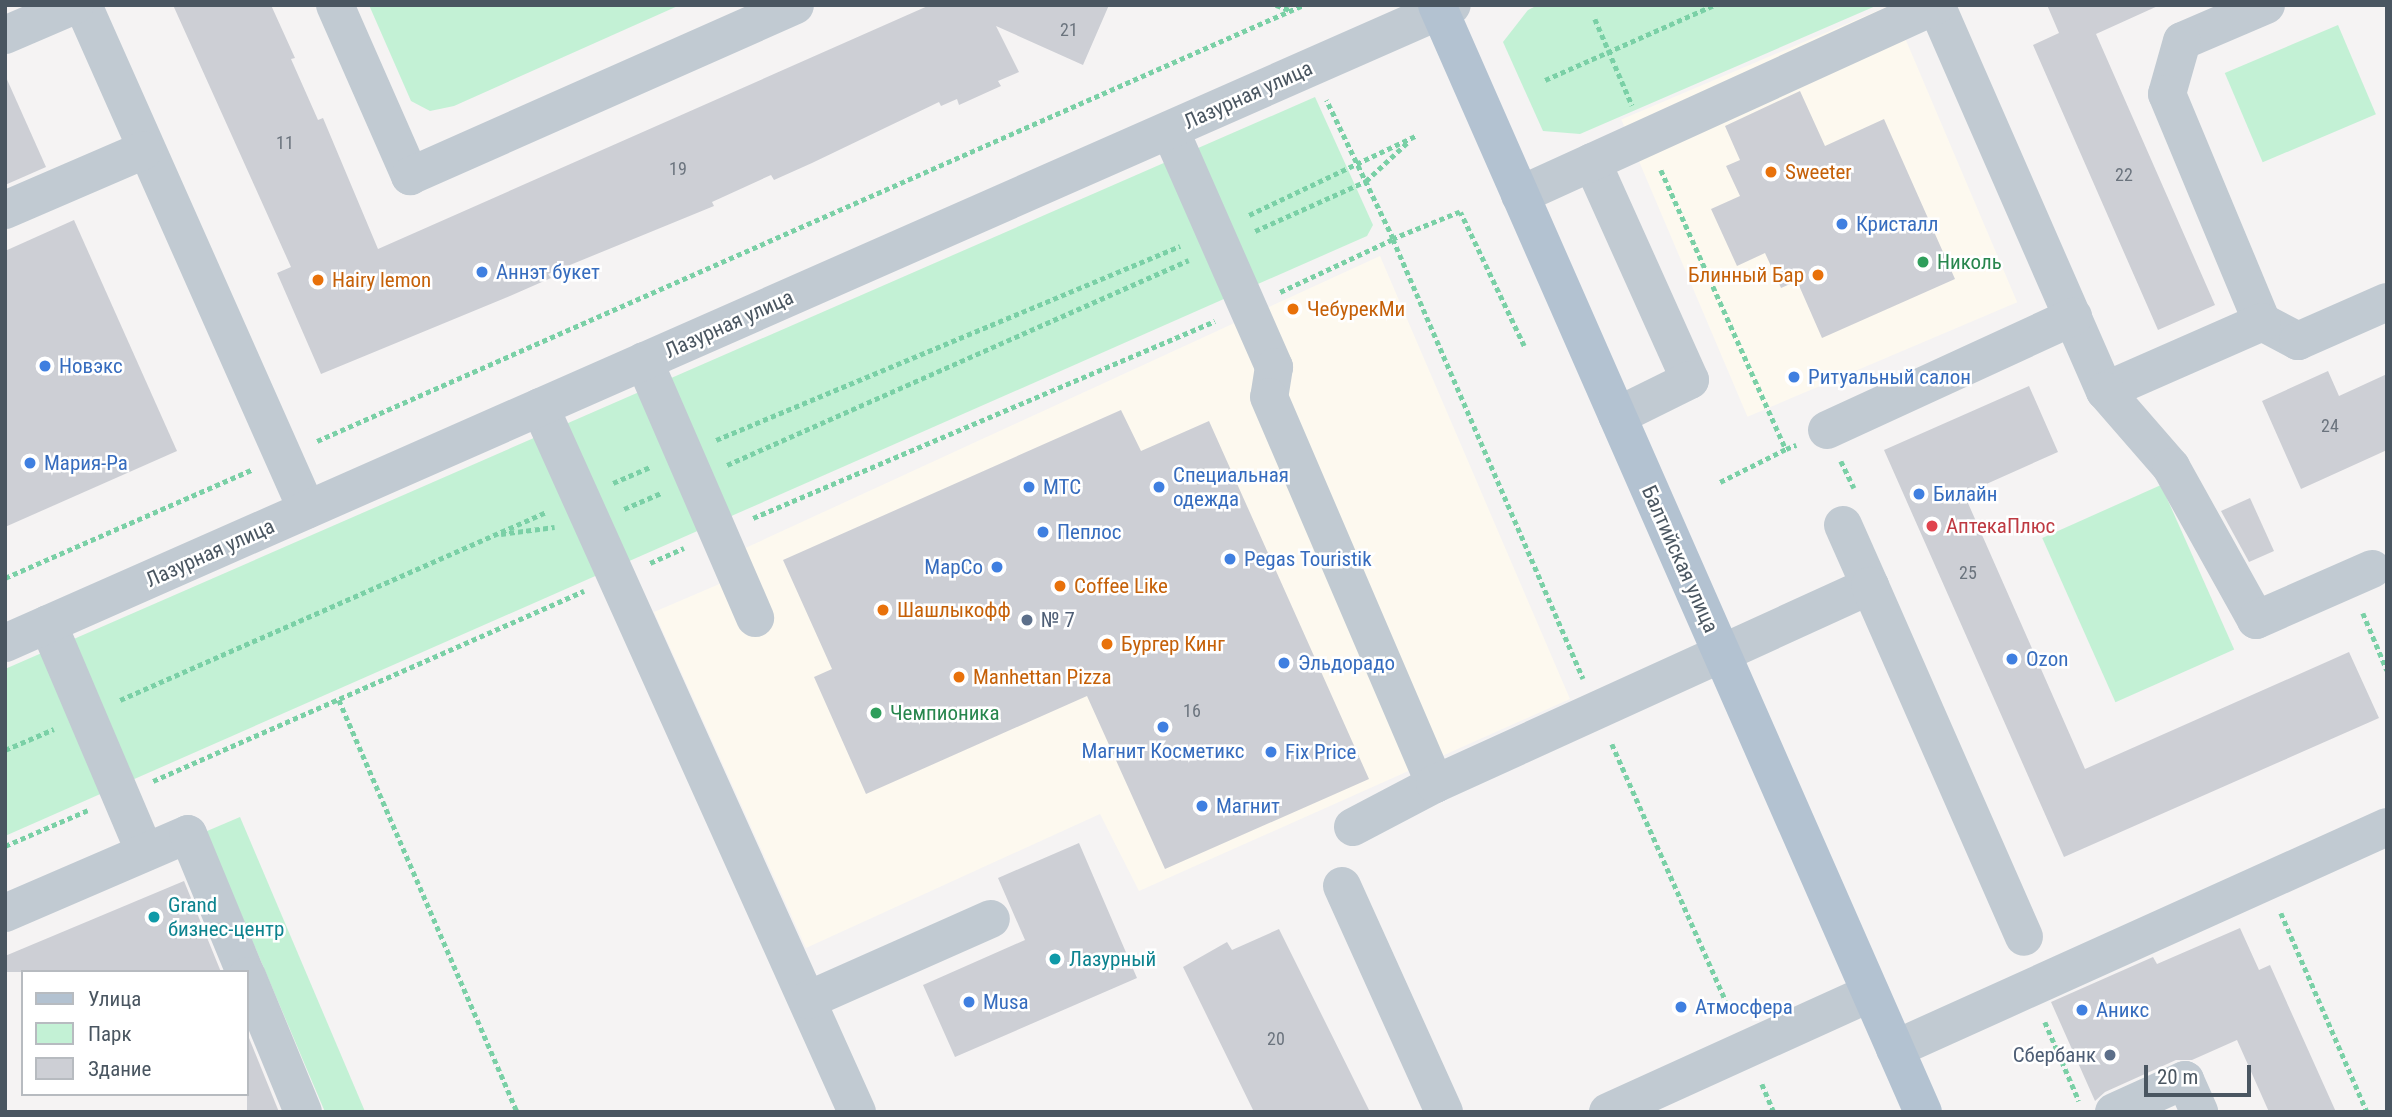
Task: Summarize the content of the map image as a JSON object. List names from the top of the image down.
{
  "streets": {
    "main road": ["Балтийская улица"],
    "street": ["Лазурная улица"]
  },
  "crossings": [
    ["Лазурная улица", "Балтийская улица"]
  ],
  "places": [
    "Sweeter",
    "Кристалл",
    "Николь",
    "Аннэт букет",
    "Блинный Бар",
    "Hairy lemon",
    "ЧебурекМи",
    "Новэкс",
    "Ритуальный салон",
    "Мария-Ра",
    "МТС",
    "Специальная одежда",
    "Билайн",
    "АптекаПлюс",
    "Пеплос",
    "Pegas Touristik",
    "МарСо",
    "Coffee Like",
    "Шашлыкофф",
    "№ 7",
    "Бургер Кинг",
    "Ozon",
    "Эльдорадо",
    "Manhettan Pizza",
    "Чемпионика",
    "Магнит Косметикс",
    "Fix Price",
    "Магнит",
    "Grand бизнес-центр",
    "Лазурный",
    "Musa",
    "Атмосфера",
    "Аникс",
    "Сбербанк"
  ],
  "house_numbers": [
    "21",
    "11",
    "19",
    "22",
    "24",
    "25",
    "16",
    "20"
  ],
  "legend": ["Улица", "Парк", "Здание"],
  "scale_bar": "20 m"
}
